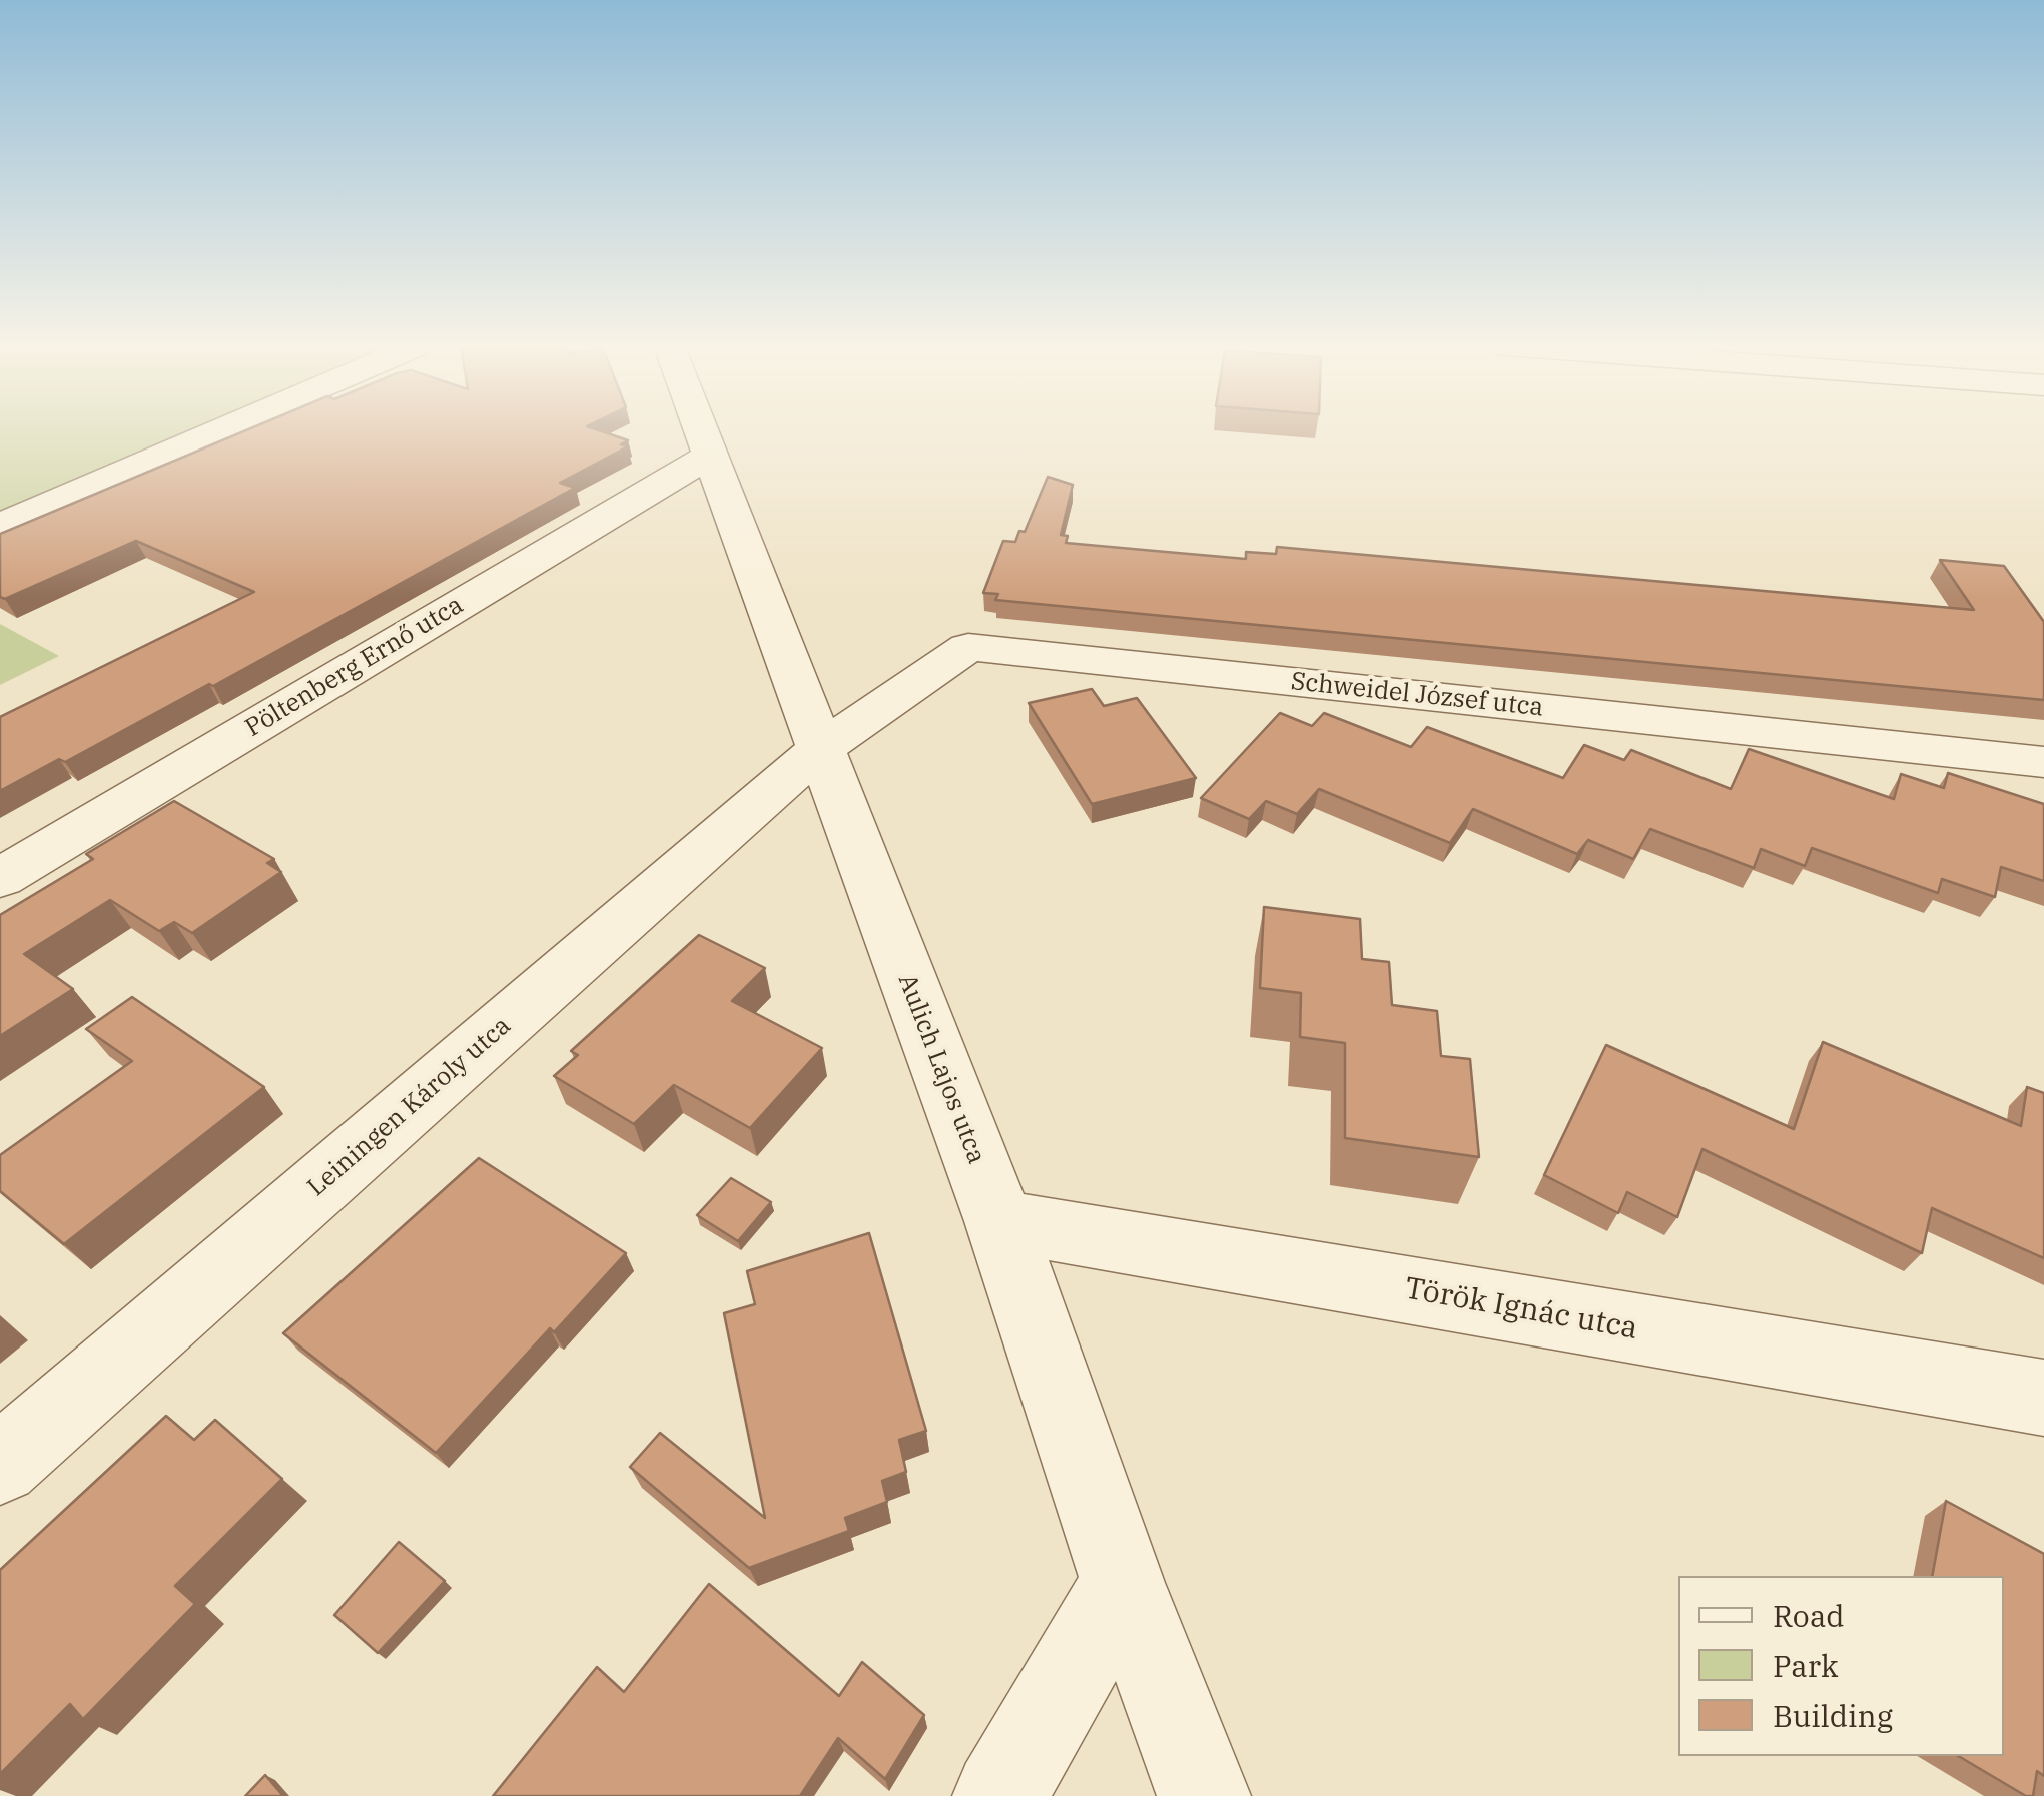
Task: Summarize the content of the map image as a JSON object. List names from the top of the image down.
{
  "streets": {
    "street": [
      "Pöltenberg Ernő utca",
      "Schweidel József utca",
      "Aulich Lajos utca",
      "Leiningen Károly utca",
      "Török Ignác utca"
    ]
  },
  "crossings": [
    ["Pöltenberg Ernő utca", "Aulich Lajos utca"],
    ["Schweidel József utca", "Aulich Lajos utca"],
    ["Schweidel József utca", "Leiningen Károly utca"],
    ["Aulich Lajos utca", "Leiningen Károly utca"],
    ["Aulich Lajos utca", "Török Ignác utca"]
  ],
  "legend": ["Road", "Park", "Building"]
}
